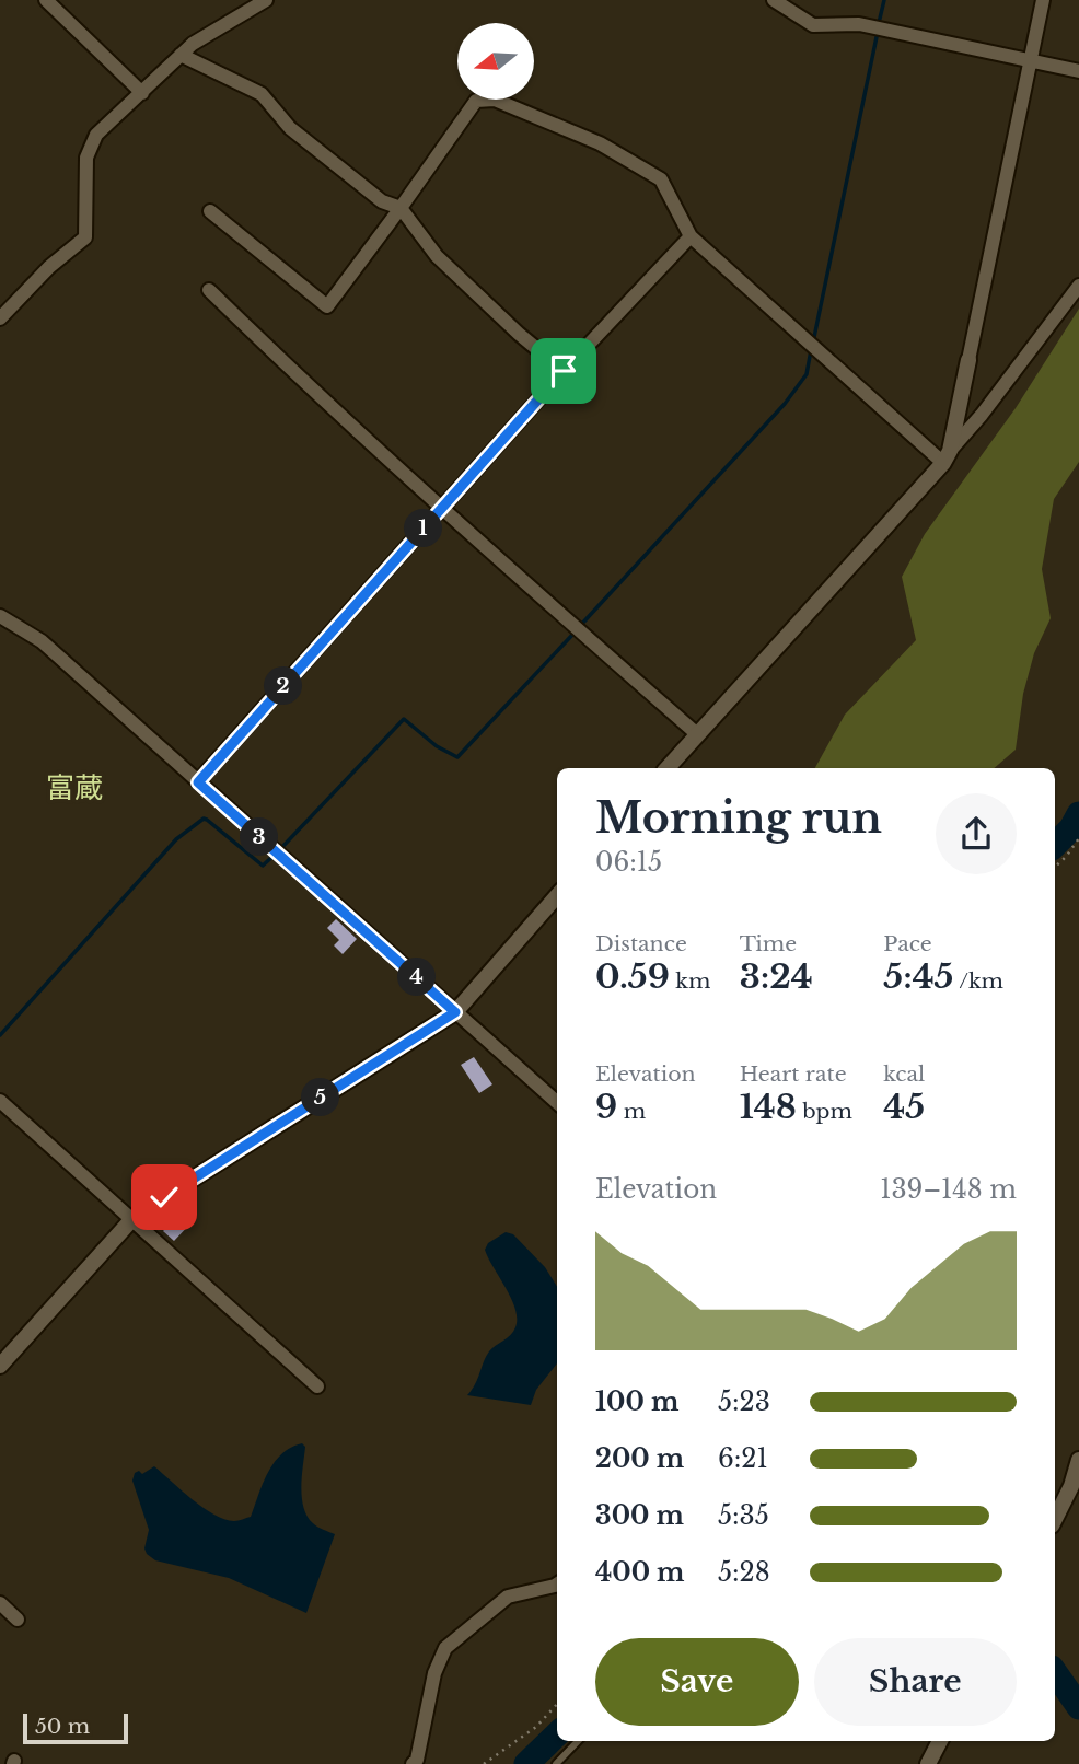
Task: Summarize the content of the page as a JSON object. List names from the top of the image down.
{
  "districts": ["富蔵"],
  "scale_bar": "50 m",
  "north": "left",
  "page": {
    "pins": [
      "1",
      "2",
      "3",
      "4",
      "5"
    ],
    "heading": ["Morning run", "06:15"],
    "stats": [
      ["Distance", "0.59 km"],
      ["Time", "3:24"],
      ["Pace", "5:45 /km"],
      ["Elevation", "9 m"],
      ["Heart rate", "148 bpm"],
      ["kcal", "45"]
    ],
    "chart": ["Elevation", "139–148 m"],
    "list": [
      {
        "name": "100 m",
        "note": "5:23"
      },
      {
        "name": "200 m",
        "note": "6:21"
      },
      {
        "name": "300 m",
        "note": "5:35"
      },
      {
        "name": "400 m",
        "note": "5:28"
      }
    ],
    "buttons": ["Save", "Share"],
    "scale": "50 m"
  }
}
